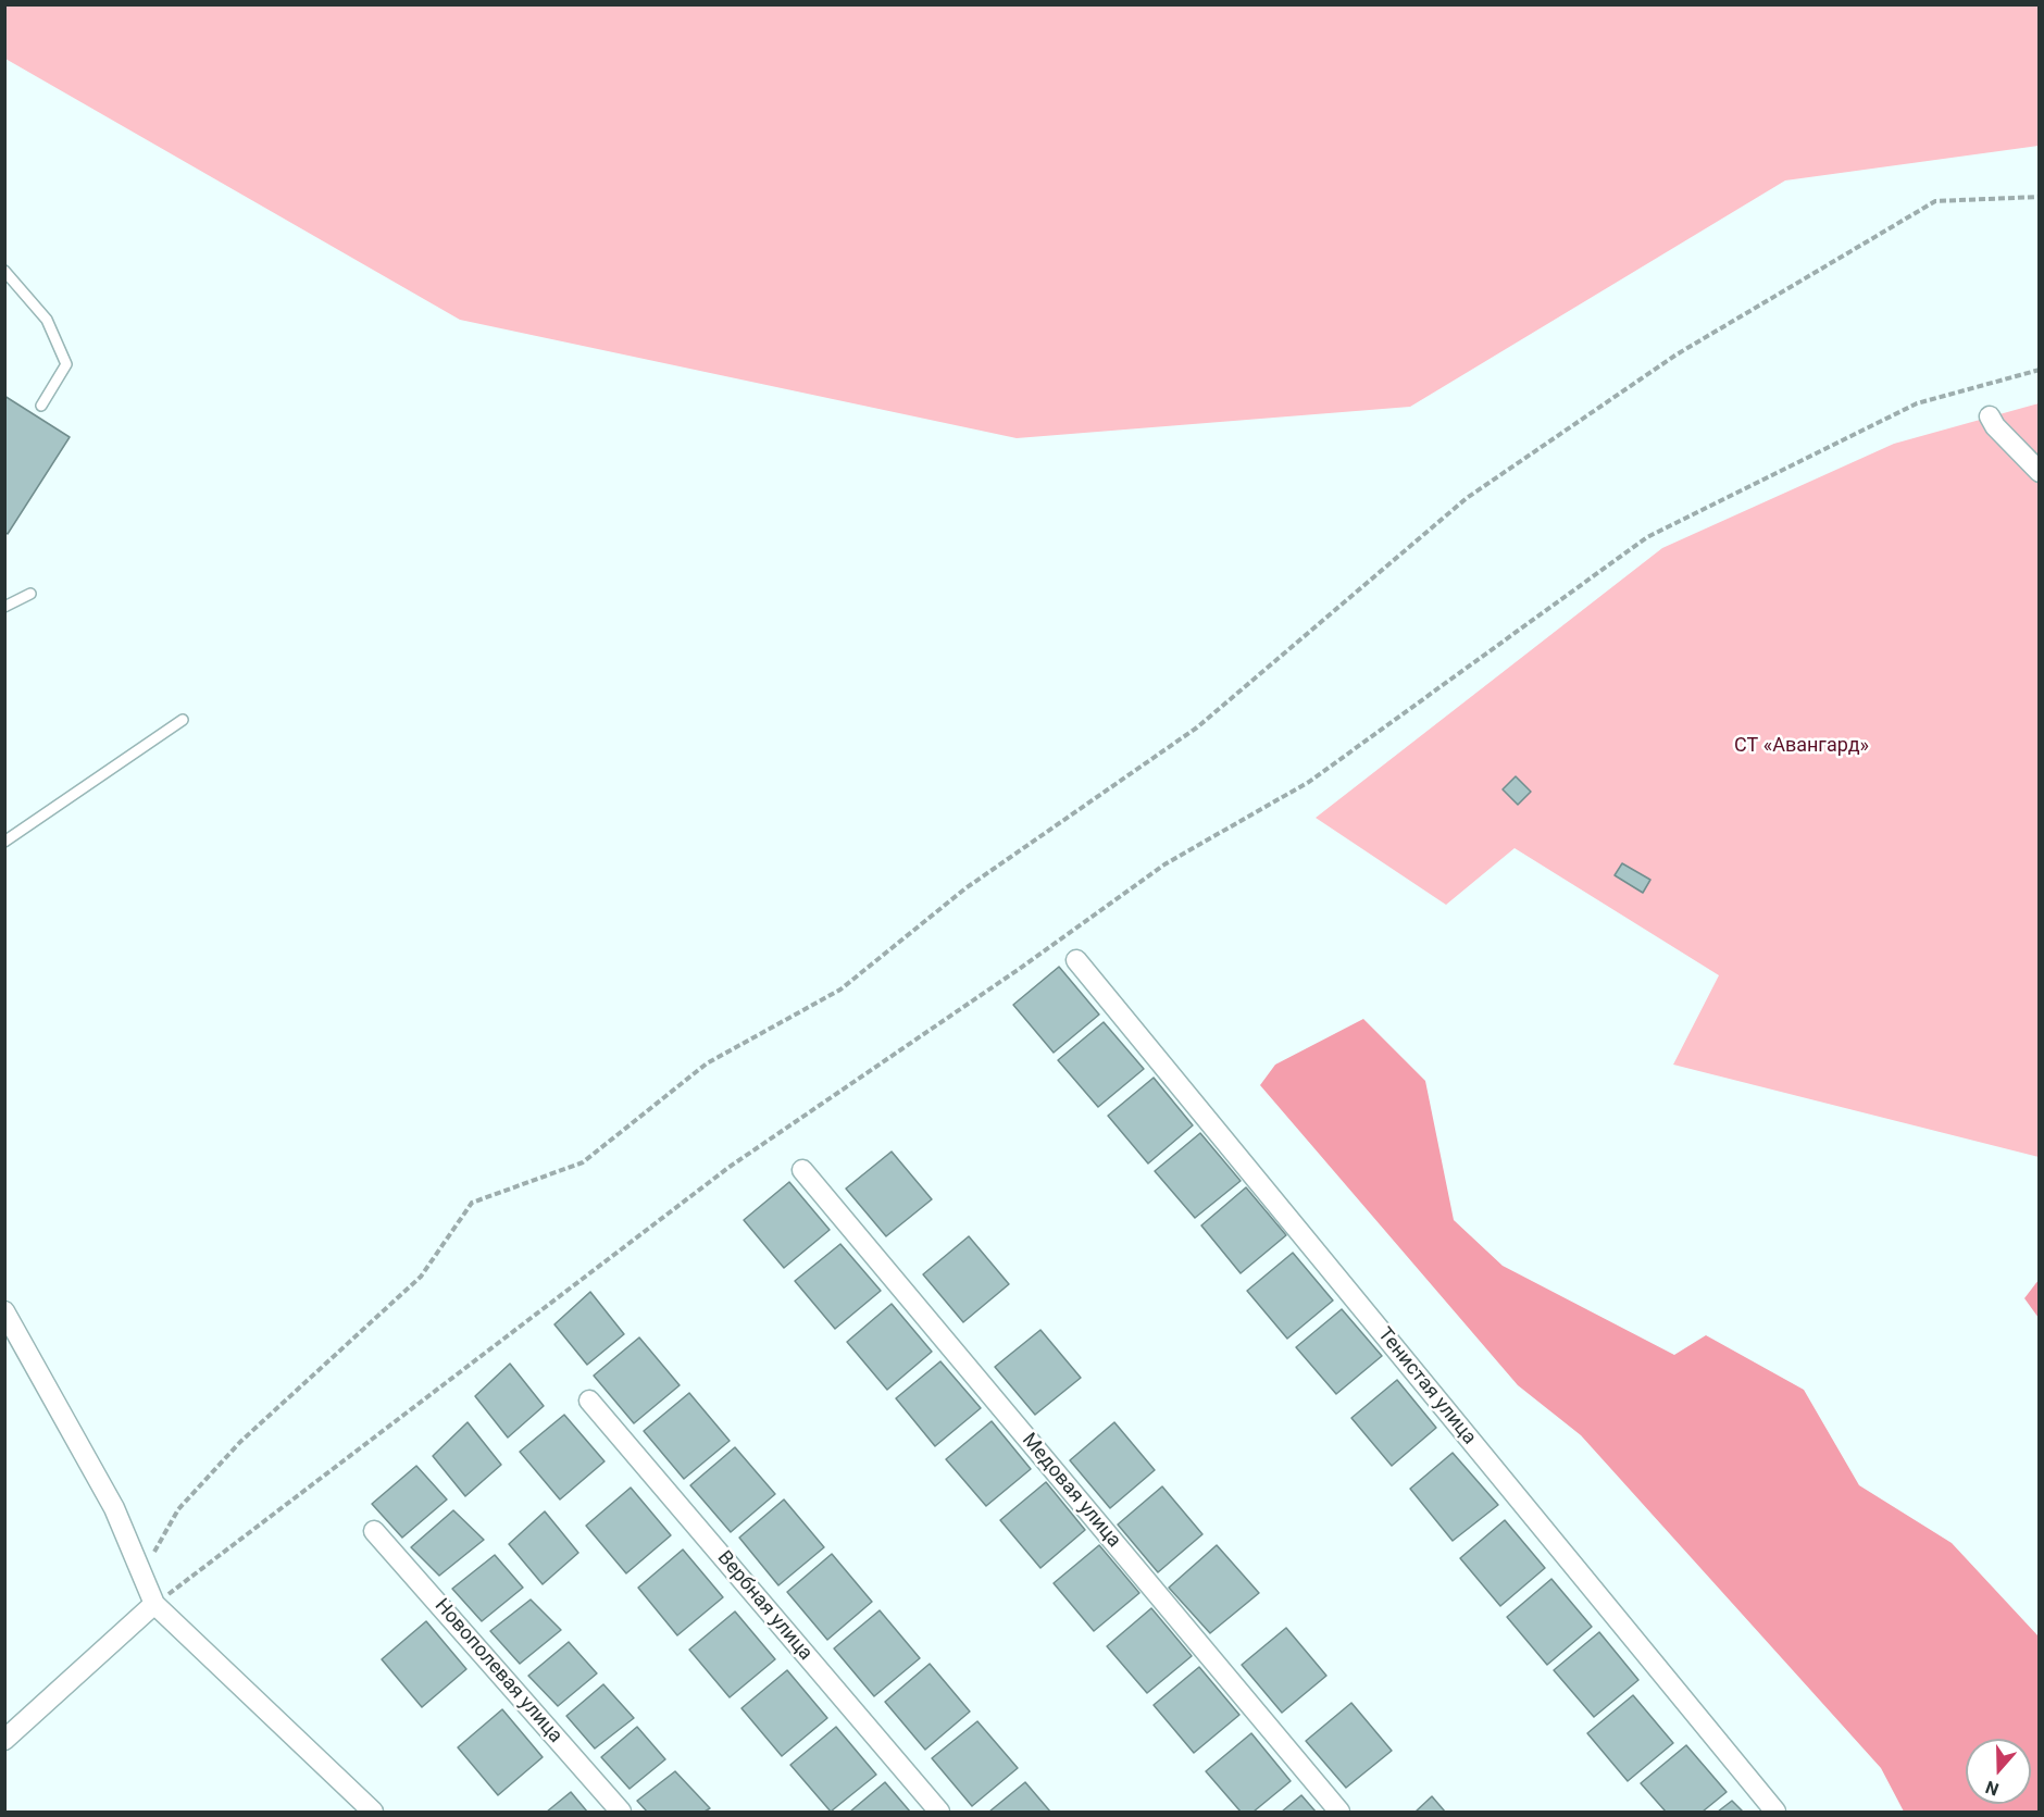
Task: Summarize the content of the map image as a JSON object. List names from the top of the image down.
{
  "streets": {
    "street": [
      "Тенистая улица",
      "Медовая улица",
      "Вербная улица",
      "Новополевая улица"
    ]
  },
  "parks": ["СТ «Авангард»"],
  "north": "bottom"
}
